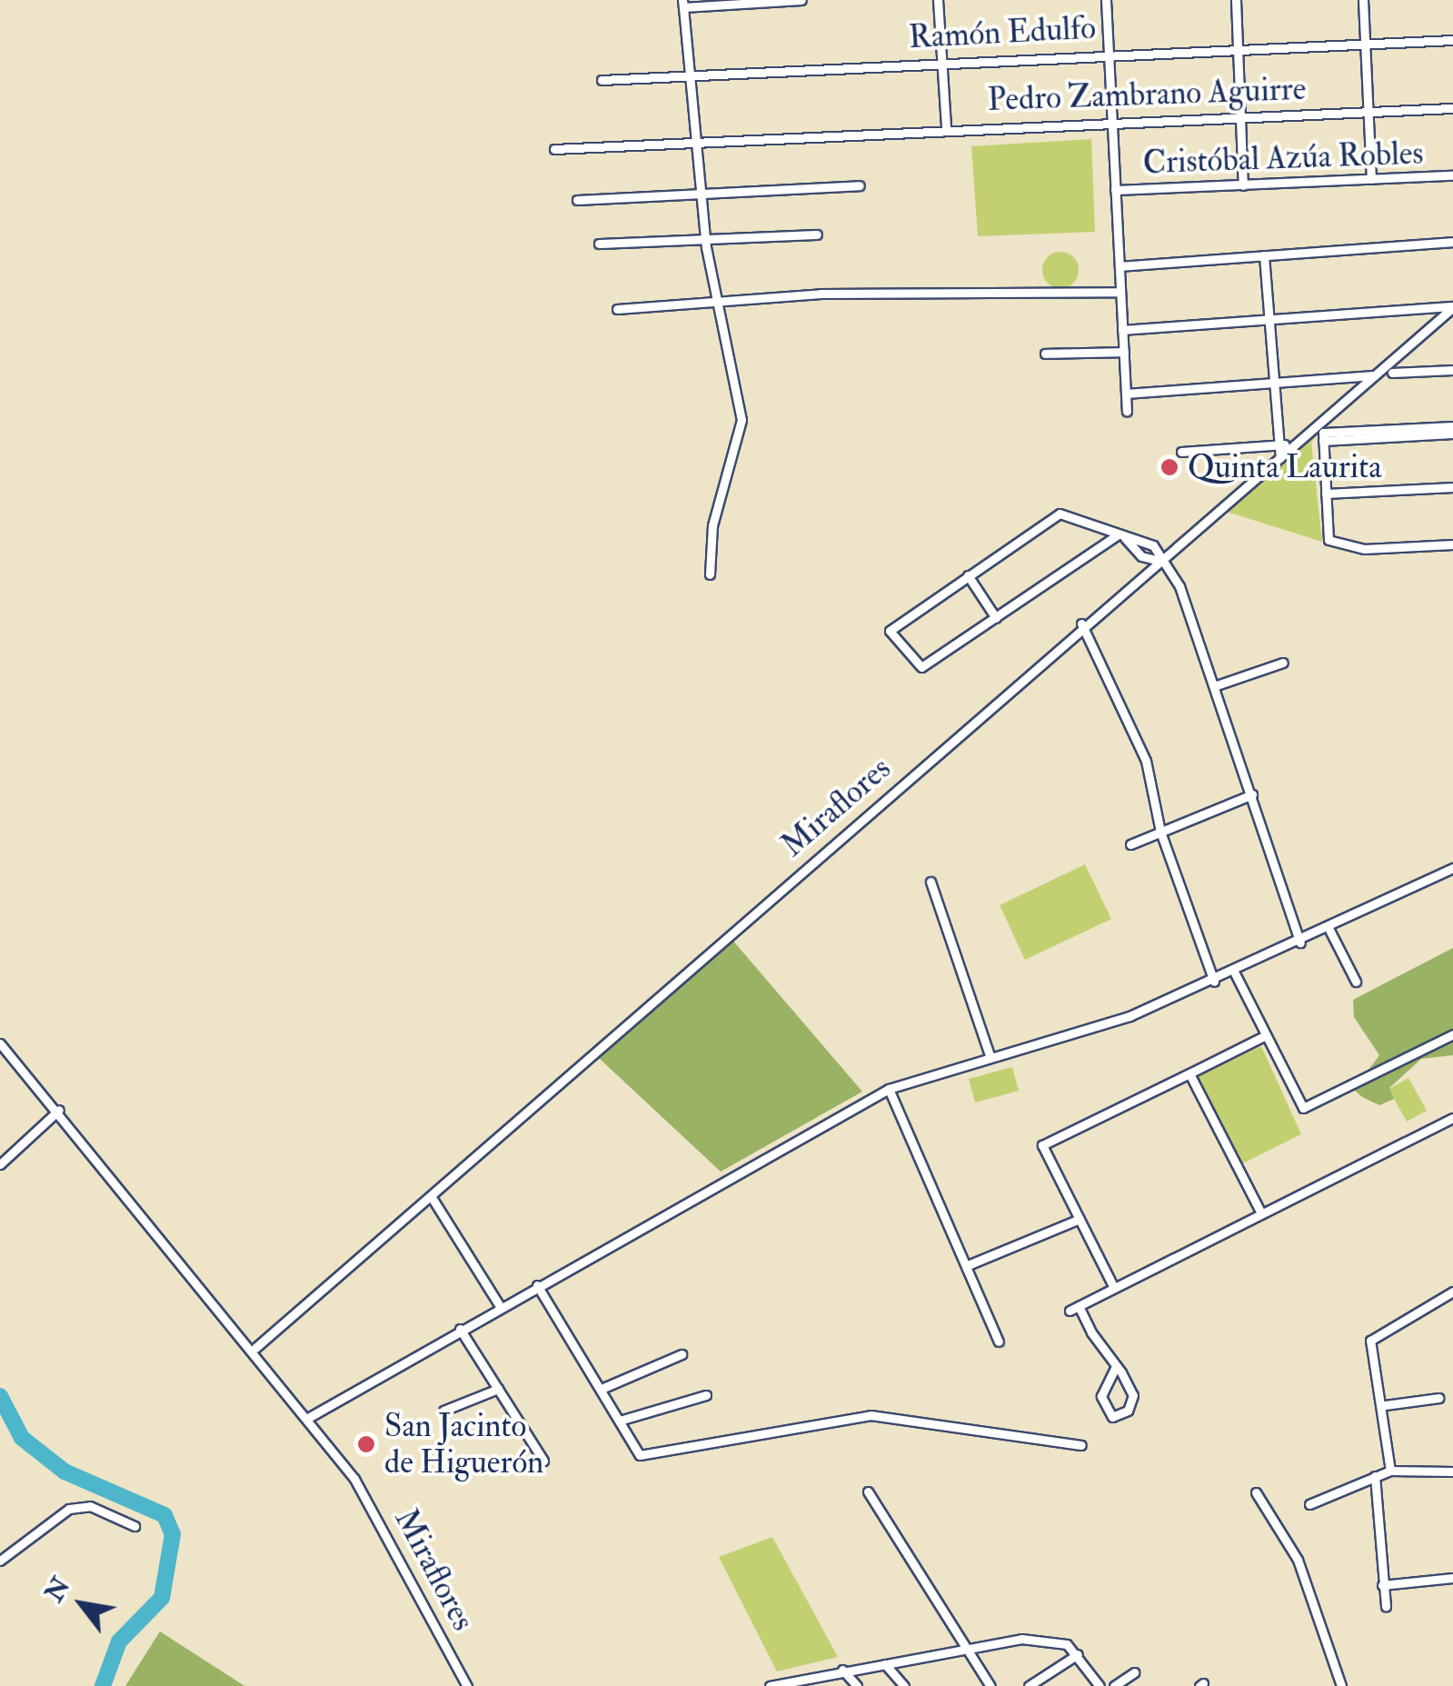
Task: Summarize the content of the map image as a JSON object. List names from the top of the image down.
{
  "streets": {
    "street": [
      "Ramón Edulfo",
      "Pedro Zambrano Aguirre",
      "Cristóbal Azúa Robles",
      "Miraflores"
    ]
  },
  "places": ["Quinta Laurita", "San Jacinto de Higuerón"],
  "north": "top left"
}
